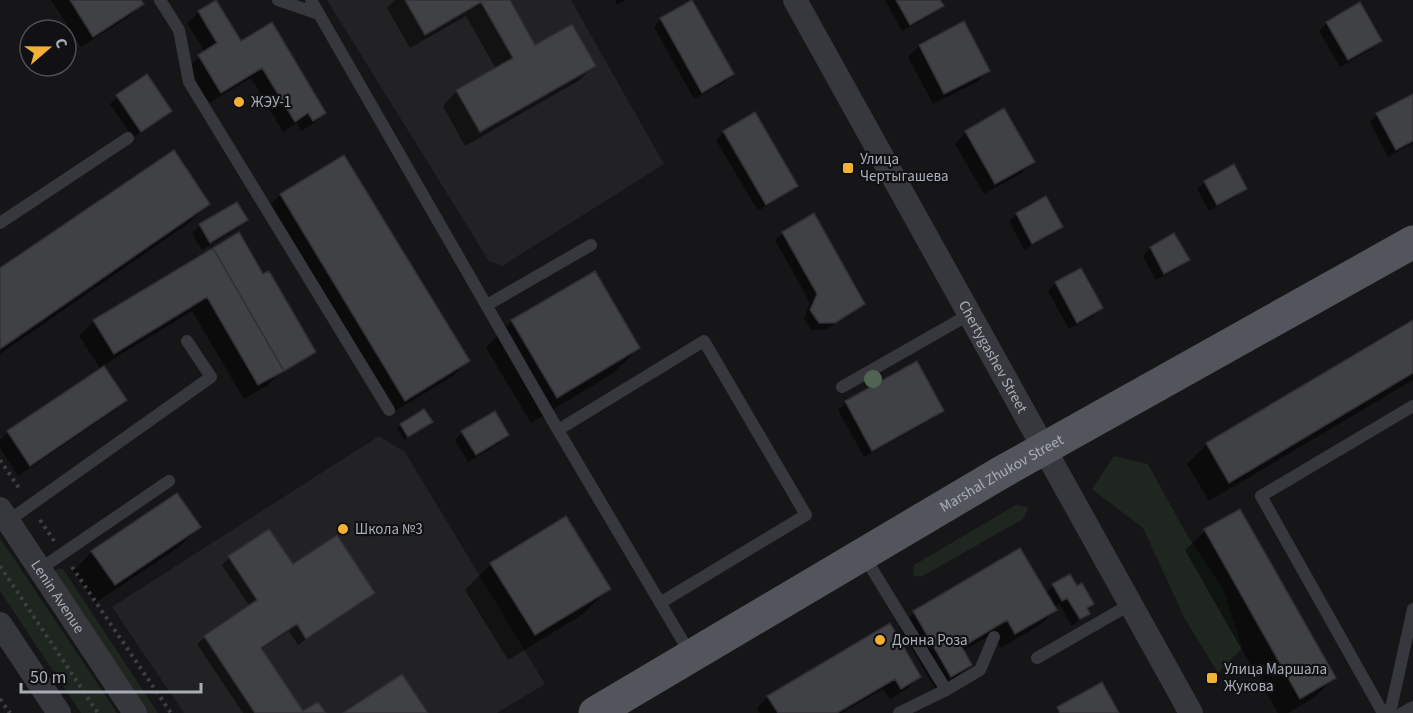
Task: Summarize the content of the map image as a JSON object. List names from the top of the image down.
{
  "streets": {
    "main road": ["Marshal Zhukov Street"],
    "street": ["Chertygashev Street", "Lenin Avenue"]
  },
  "crossings": [
    ["Chertygashev Street", "Marshal Zhukov Street"]
  ],
  "places": {
    "other": ["ЖЭУ-1", "Школа №3", "Донна Роза"],
    "transit": ["Улица Чертыгашева", "Улица Маршала Жукова"]
  },
  "scale_bar": "50 m",
  "north": "right"
}
